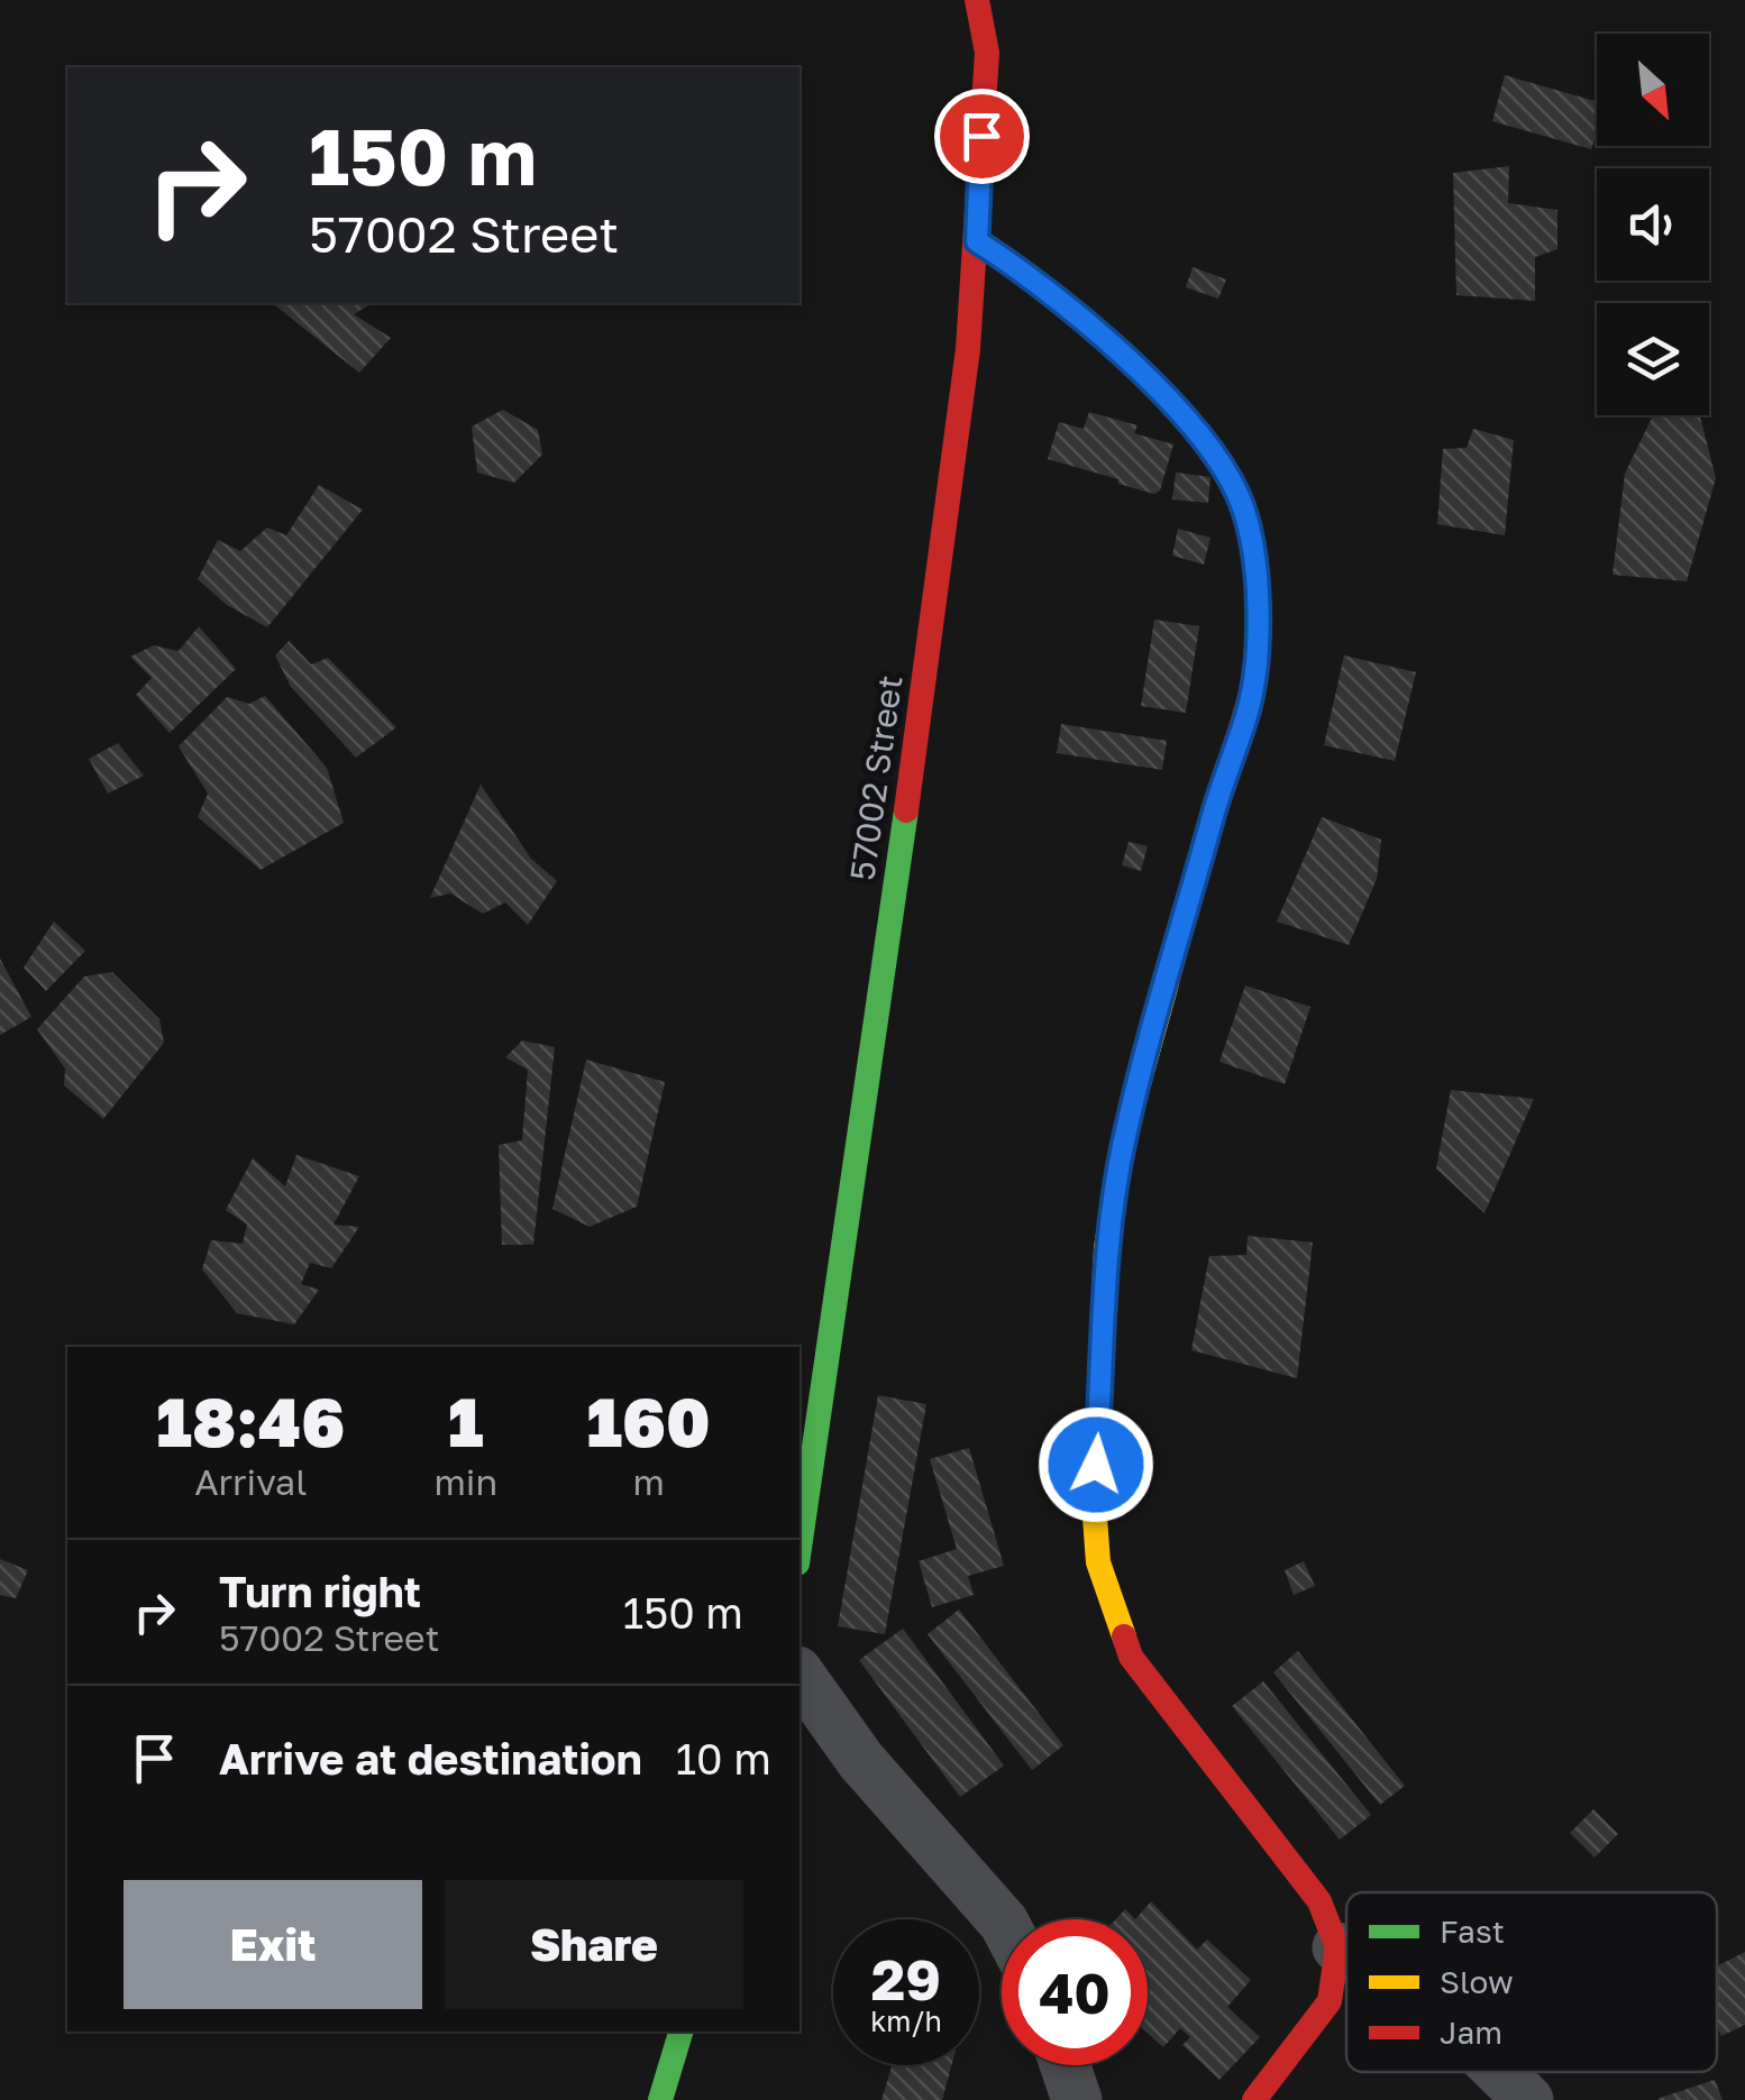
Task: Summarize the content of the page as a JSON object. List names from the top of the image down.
{
  "streets": {
    "street": ["57002 Street"]
  },
  "legend": ["Fast", "Slow", "Jam"],
  "north": "bottom right",
  "page": {
    "turn": ["150 m", "57002 Street"],
    "eta": [
      "18:46",
      "Arrival",
      "1",
      "min",
      "160",
      "m"
    ],
    "list": [
      {
        "name": "Turn right",
        "note": "57002 Street",
        "value": "150 m"
      },
      {
        "name": "Arrive at destination",
        "value": "10 m"
      }
    ],
    "buttons": ["Exit", "Share"],
    "speed": "29 km/h",
    "limit": "40"
  }
}
